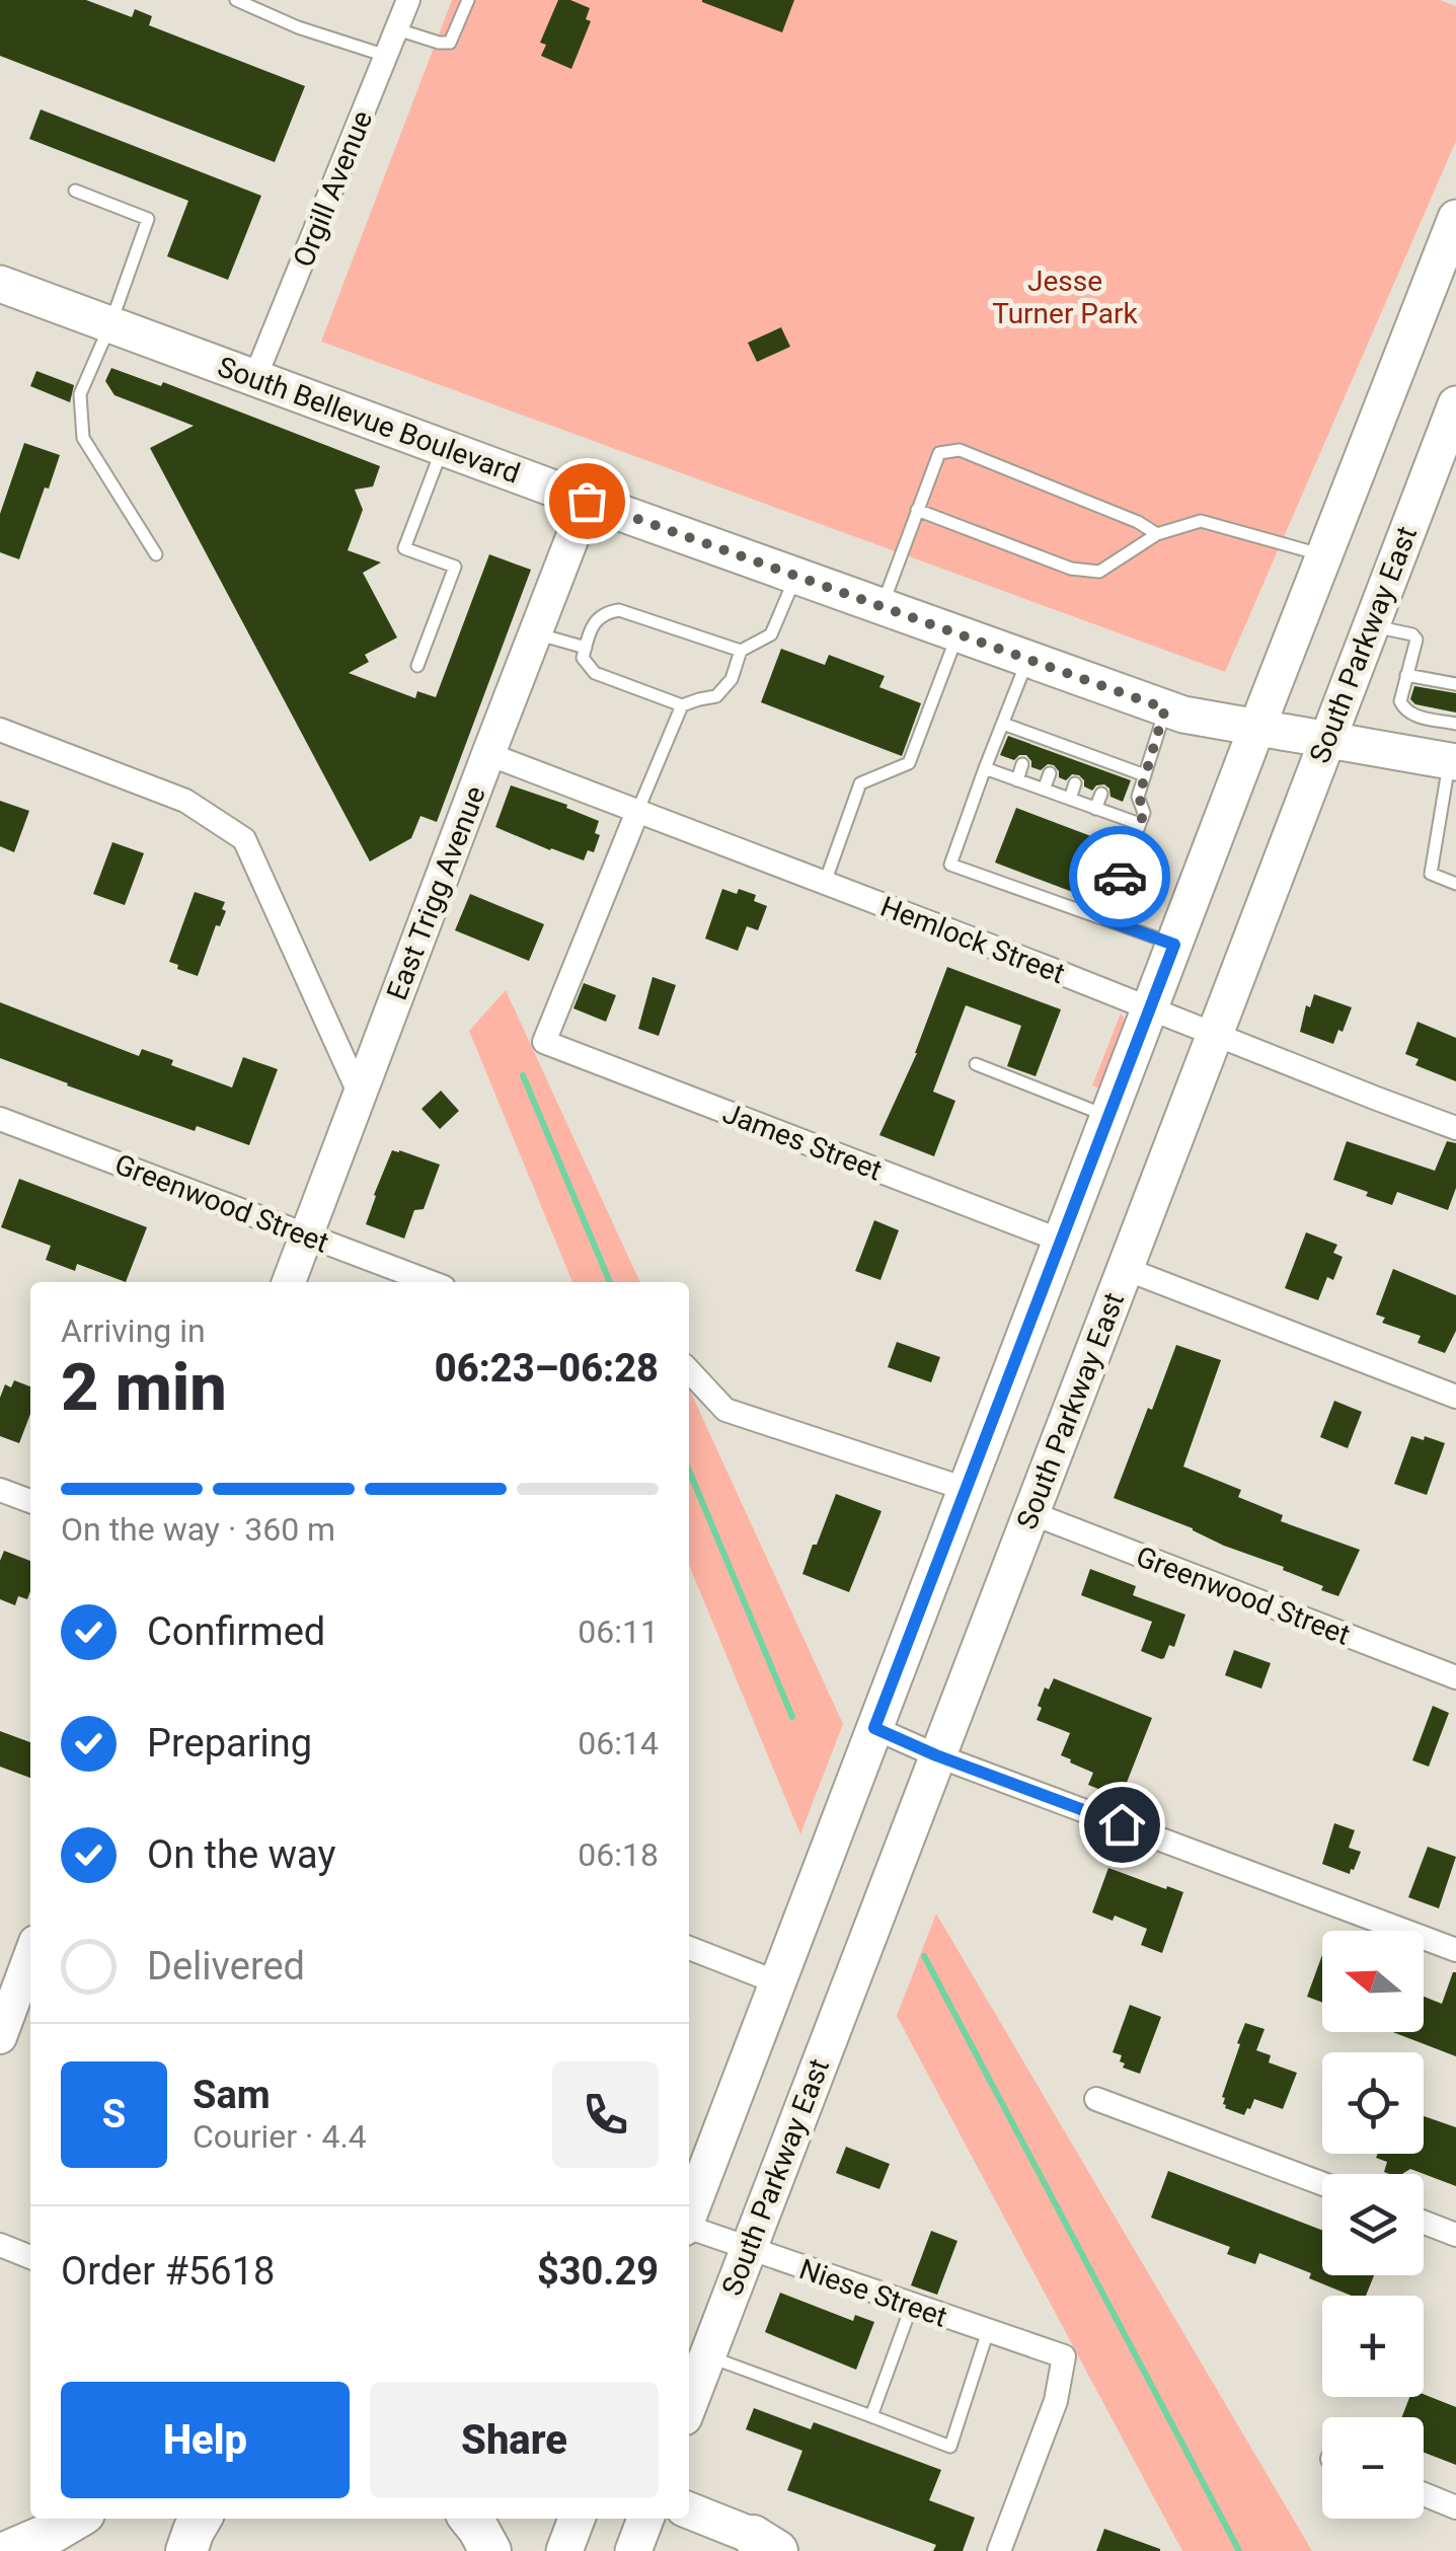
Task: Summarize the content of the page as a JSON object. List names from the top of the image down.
{
  "streets": {
    "main road": ["South Bellevue Boulevard", "South Parkway East"],
    "street": [
      "Orgill Avenue",
      "East Trigg Avenue",
      "Hemlock Street",
      "James Street",
      "Greenwood Street",
      "Niese Street"
    ]
  },
  "crossings": [
    ["Orgill Avenue", "South Bellevue Boulevard"],
    ["South Bellevue Boulevard", "South Parkway East"],
    ["South Bellevue Boulevard", "East Trigg Avenue"],
    ["South Parkway East", "Hemlock Street"],
    ["South Parkway East", "Greenwood Street"],
    ["South Parkway East", "Niese Street"],
    ["East Trigg Avenue", "Hemlock Street"],
    ["East Trigg Avenue", "Greenwood Street"],
    ["Hemlock Street", "James Street"]
  ],
  "parks": ["Jesse Turner Park"],
  "north": "left",
  "page": {
    "heading": ["2 min", "Arriving in", "06:23–06:28"],
    "panel": [
      "Sam",
      "Courier · 4.4",
      "Order #5618",
      "$30.29"
    ],
    "bar": "On the way · 360 m",
    "list": [
      ["Confirmed", "06:11"],
      ["Preparing", "06:14"],
      ["On the way", "06:18"],
      "Delivered"
    ],
    "map_buttons": ["+", "−"],
    "round": "S",
    "buttons": ["Help", "Share"]
  }
}
